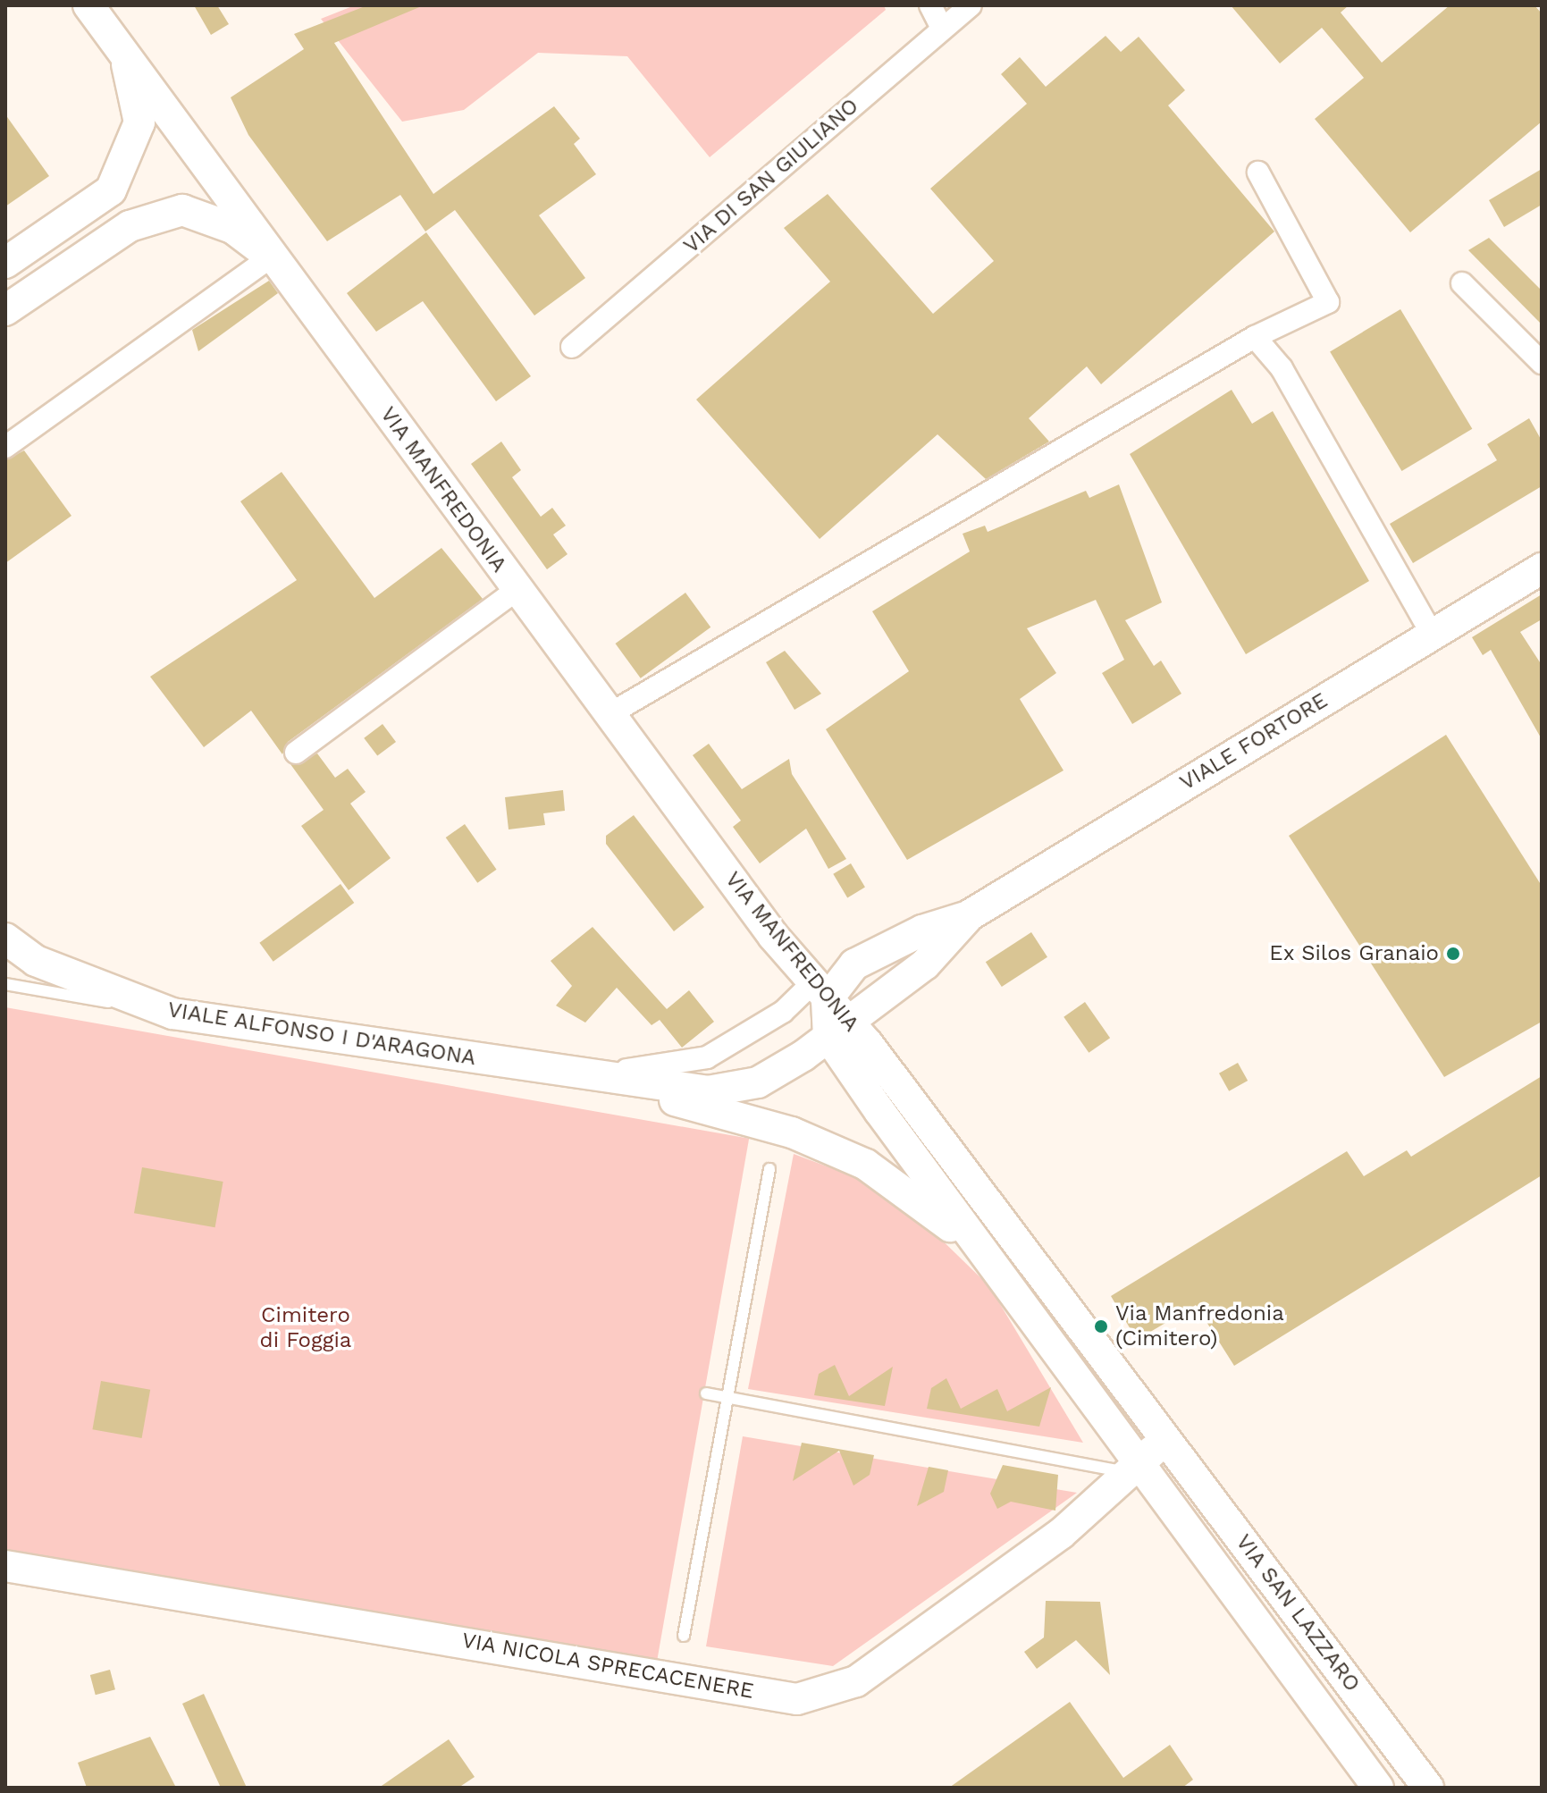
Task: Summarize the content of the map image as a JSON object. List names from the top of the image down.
{
  "streets": {
    "main road": [
      "VIA MANFREDONIA",
      "VIALE FORTORE",
      "VIALE ALFONSO I D'ARAGONA",
      "VIA SAN LAZZARO",
      "VIA NICOLA SPRECACENERE"
    ],
    "street": ["VIA DI SAN GIULIANO"]
  },
  "crossings": [
    ["VIA MANFREDONIA", "VIALE FORTORE"],
    ["VIA MANFREDONIA", "VIALE ALFONSO I D'ARAGONA"],
    ["VIA MANFREDONIA", "VIA SAN LAZZARO"],
    ["VIA MANFREDONIA", "VIA NICOLA SPRECACENERE"],
    ["VIALE FORTORE", "VIALE ALFONSO I D'ARAGONA"],
    ["VIA SAN LAZZARO", "VIA NICOLA SPRECACENERE"]
  ],
  "parks": ["Cimitero di Foggia"],
  "places": ["Ex Silos Granaio", "Via Manfredonia (Cimitero)"]
}
